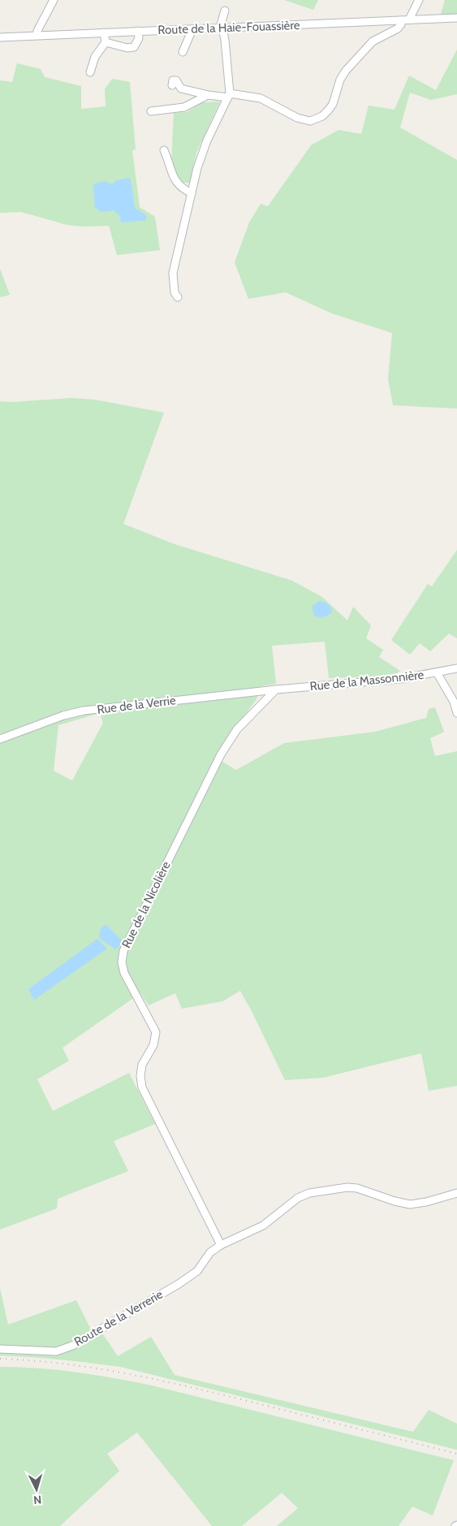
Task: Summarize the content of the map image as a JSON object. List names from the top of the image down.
{
  "streets": {
    "street": [
      "Route de la Haie-Fouassière",
      "Rue de la Massonnière",
      "Rue de la Verrie",
      "Rue de la Nicolière",
      "Route de la Verrerie"
    ]
  },
  "crossings": [
    ["Rue de la Massonnière", "Rue de la Verrie"],
    ["Rue de la Massonnière", "Rue de la Nicolière"],
    ["Rue de la Verrie", "Rue de la Nicolière"],
    ["Rue de la Nicolière", "Route de la Verrerie"]
  ],
  "north": "bottom"
}
